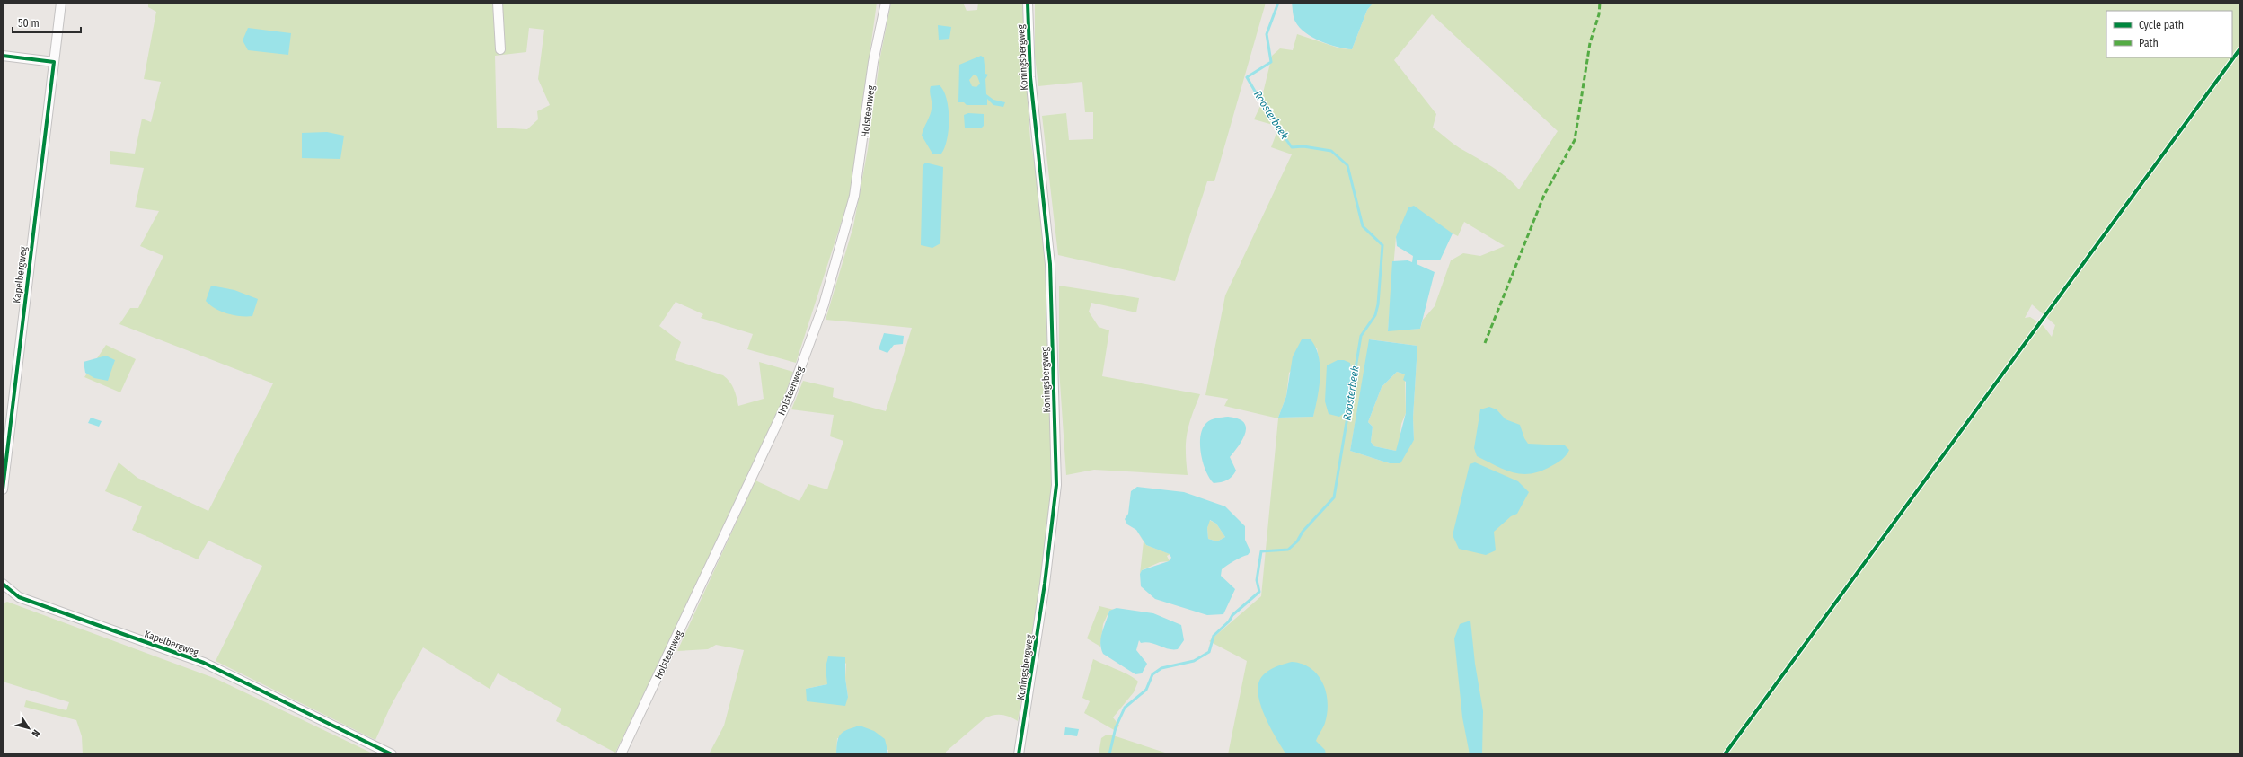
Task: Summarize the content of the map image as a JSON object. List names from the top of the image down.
{
  "streets": {
    "street": ["Koningsbergweg", "Holsteenweg", "Kapelbergweg"]
  },
  "water": ["Roosterbeek"],
  "legend": ["Cycle path", "Path"],
  "scale_bar": "50 m",
  "north": "bottom right"
}
